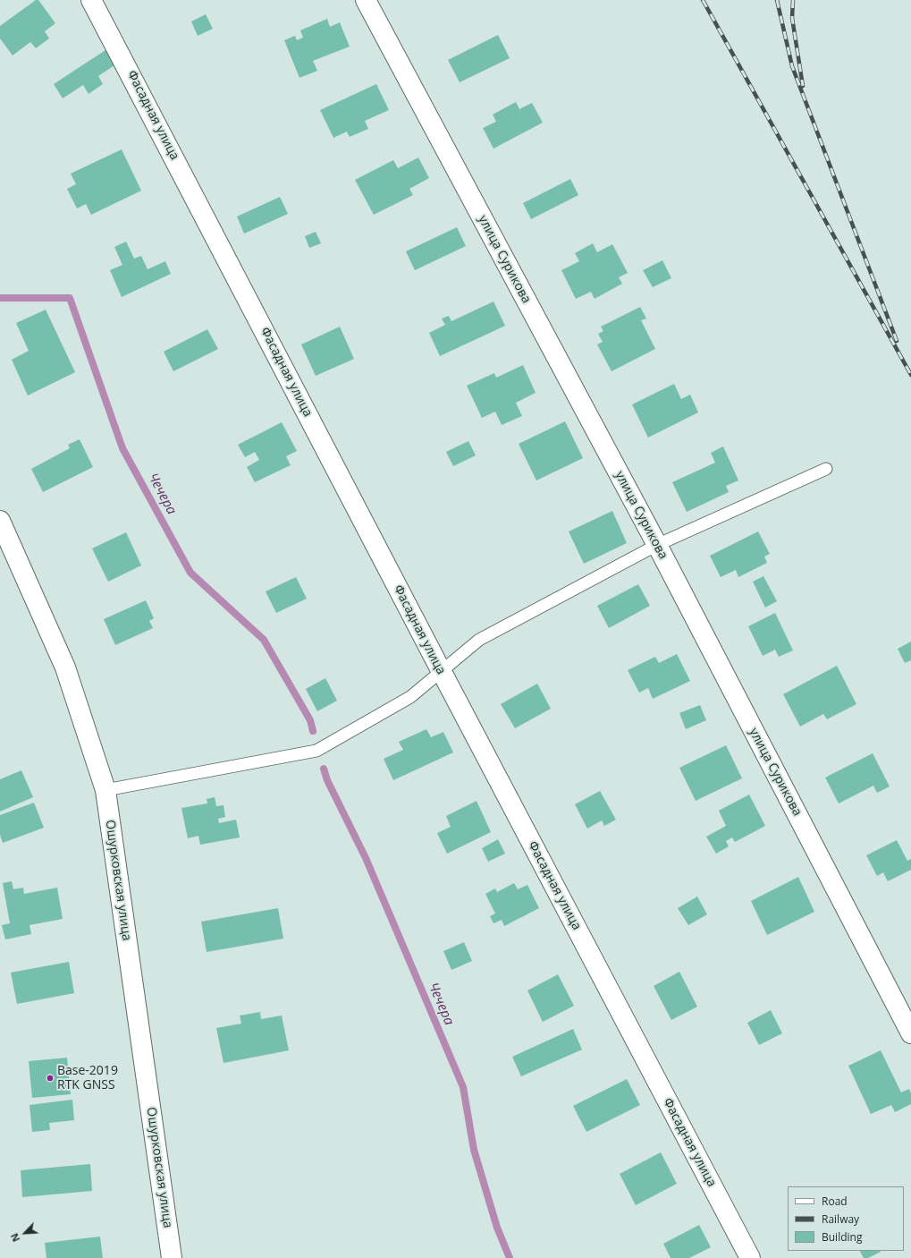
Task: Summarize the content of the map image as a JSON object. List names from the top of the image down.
{
  "streets": {
    "street": ["Фасадная улица", "улица Сурикова", "Ошурковская улица"]
  },
  "water": ["Чечера"],
  "places": ["Base-2019 RTK GNSS"],
  "legend": ["Road", "Railway", "Building"],
  "north": "bottom left"
}
